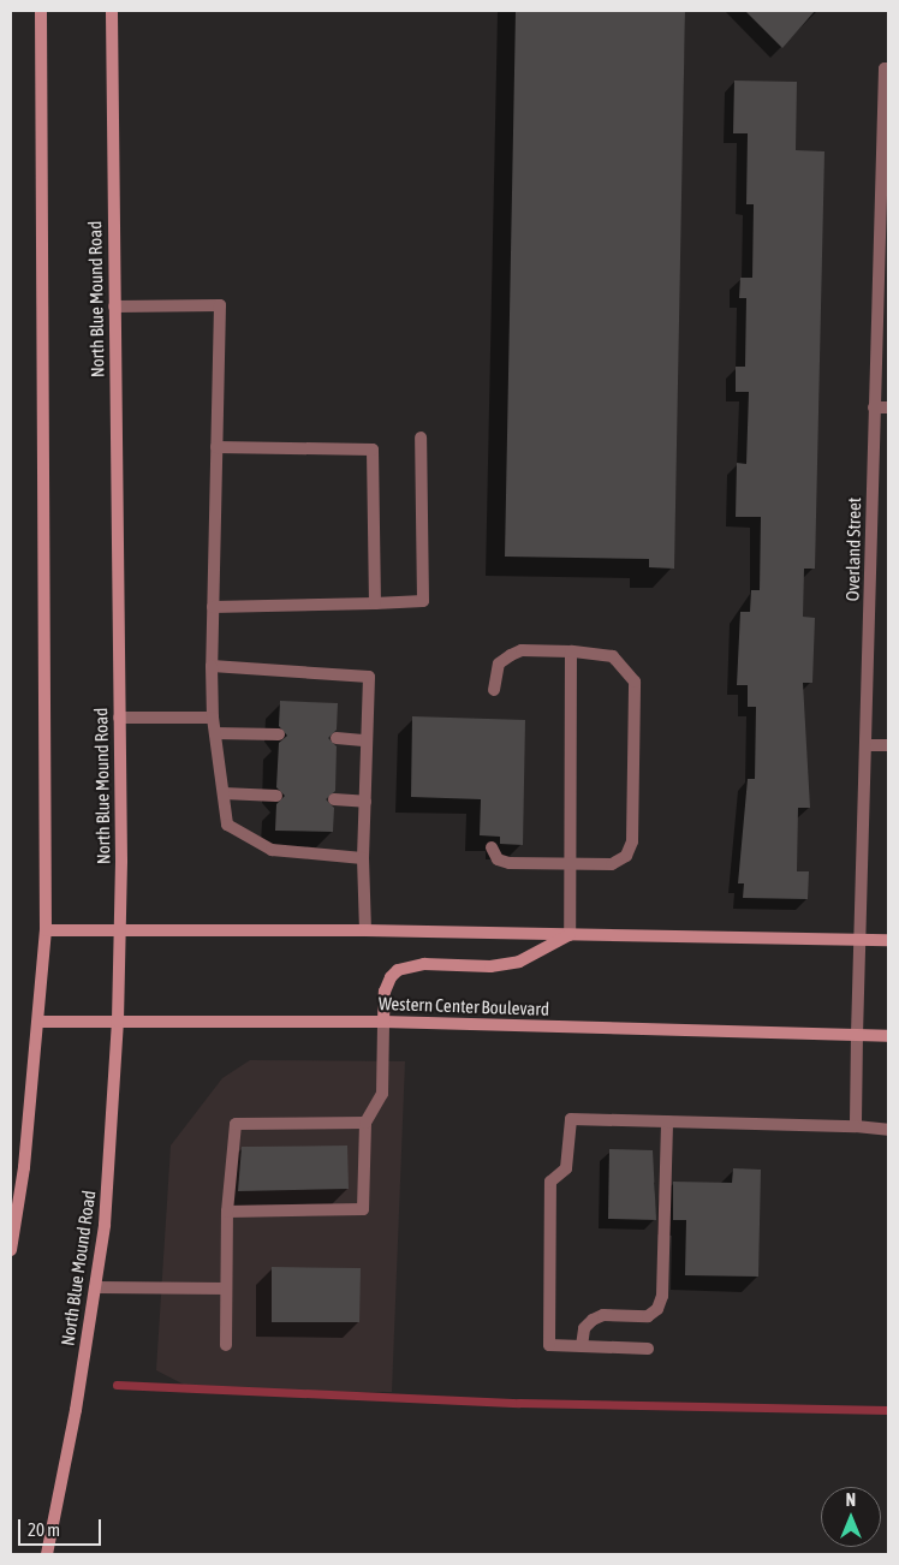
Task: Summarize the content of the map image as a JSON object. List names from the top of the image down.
{
  "streets": {
    "main road": ["North Blue Mound Road", "Western Center Boulevard"],
    "street": ["Overland Street"]
  },
  "crossings": [
    ["North Blue Mound Road", "Western Center Boulevard"],
    ["Overland Street", "Western Center Boulevard"]
  ],
  "scale_bar": "20 m",
  "north": "top"
}
